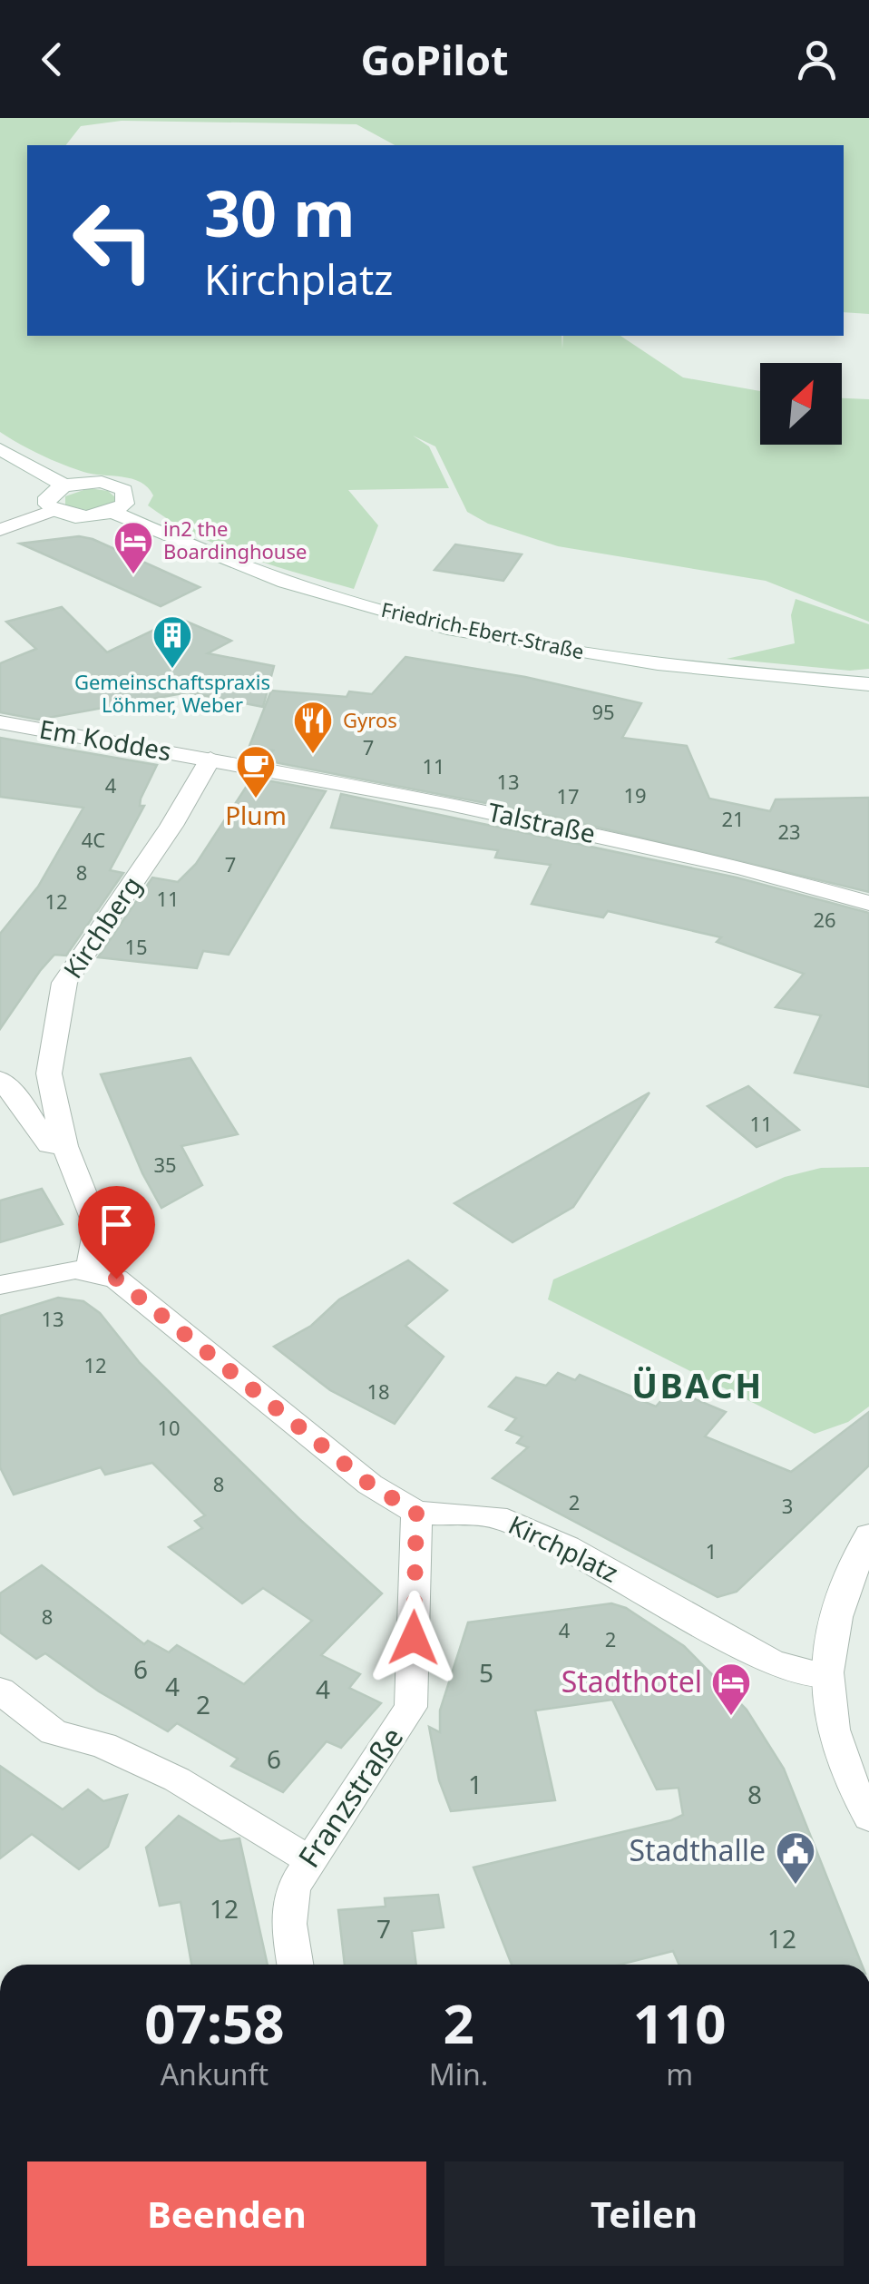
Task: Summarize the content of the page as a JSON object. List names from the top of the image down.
{
  "streets": {
    "street": [
      "Friedrich-Ebert-Straße",
      "Em Koddes",
      "Talstraße",
      "Kirchberg",
      "Kirchplatz",
      "Franzstraße"
    ]
  },
  "crossings": [
    ["Em Koddes", "Talstraße"],
    ["Em Koddes", "Kirchberg"],
    ["Talstraße", "Kirchberg"],
    ["Kirchberg", "Kirchplatz"],
    ["Kirchplatz", "Franzstraße"]
  ],
  "districts": ["ÜBACH"],
  "places": {
    "hotel": ["in2 the Boardinghouse", "Stadthotel"],
    "building": ["Gemeinschaftspraxis Löhmer, Weber"],
    "restaurant": ["Gyros"],
    "cafe": ["Plum"],
    "public building": ["Stadthalle"]
  },
  "house_numbers": [
    "95",
    "7",
    "11",
    "13",
    "4",
    "19",
    "17",
    "21",
    "23",
    "4C",
    "7",
    "8",
    "11",
    "12",
    "26",
    "15",
    "11",
    "35",
    "13",
    "12",
    "18",
    "10",
    "8",
    "2",
    "3",
    "1",
    "8",
    "4",
    "2",
    "6",
    "5",
    "4",
    "4",
    "2",
    "6",
    "1",
    "8",
    "12",
    "7",
    "12"
  ],
  "north": "top right",
  "page": {
    "header": "GoPilot",
    "turn": ["30 m", "Kirchplatz"],
    "eta": [
      "07:58",
      "Ankunft",
      "2",
      "Min.",
      "110",
      "m"
    ],
    "buttons": ["Beenden", "Teilen"]
  }
}
